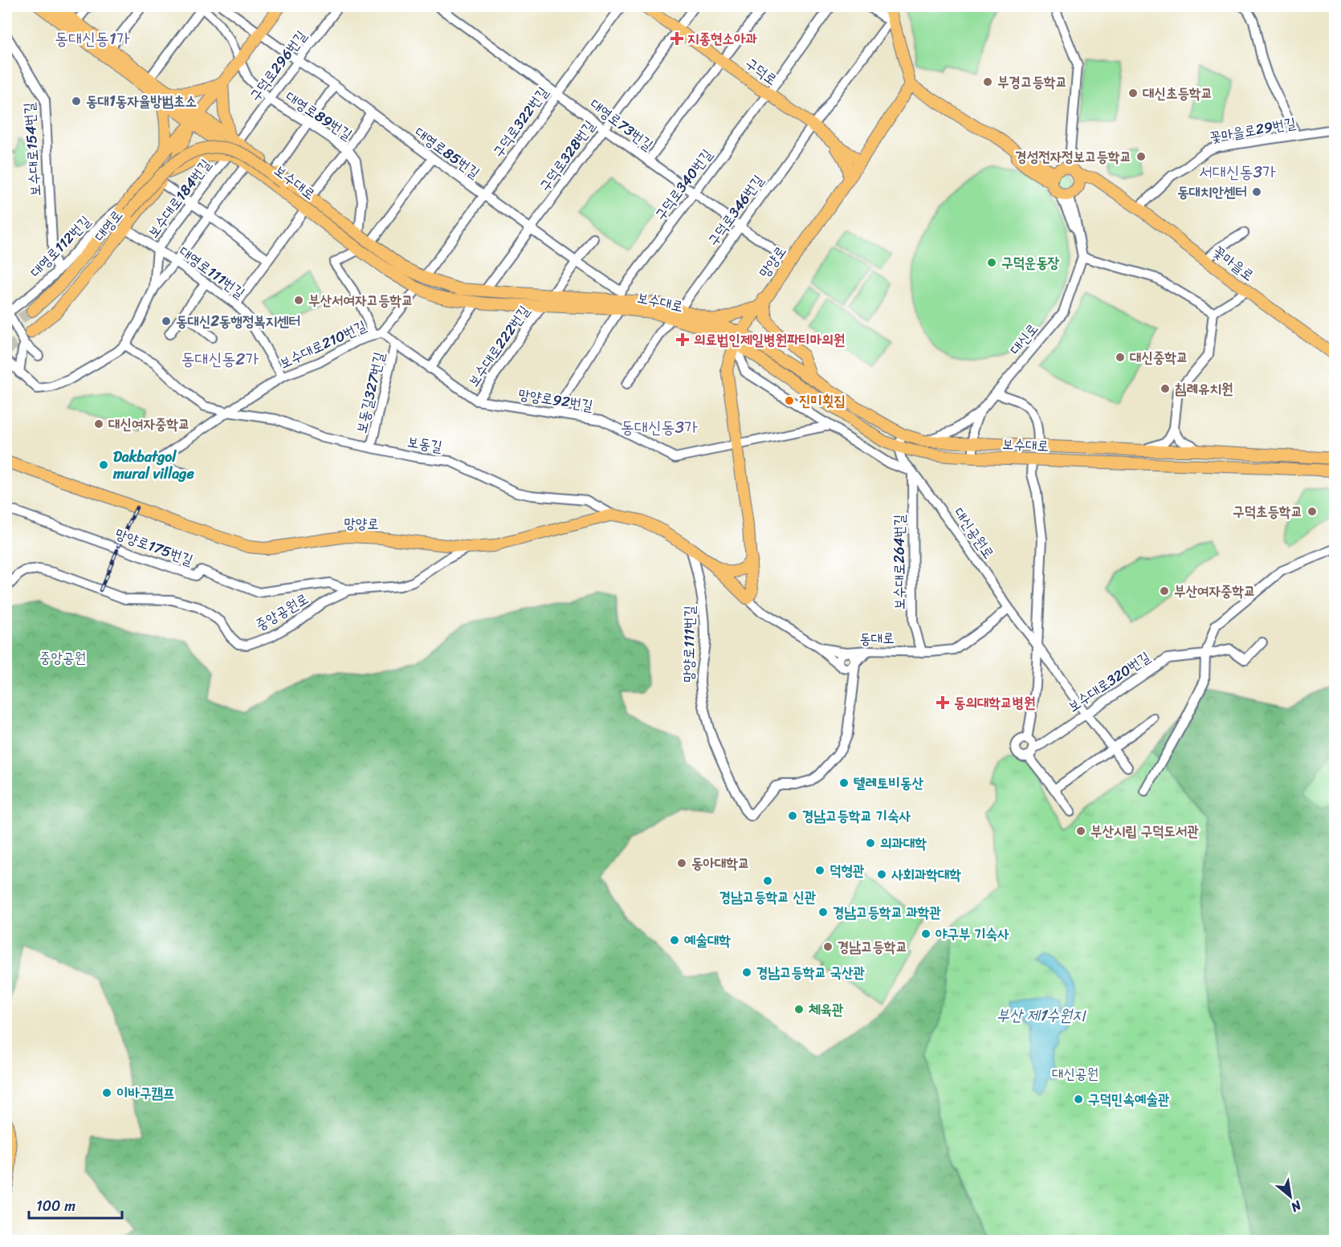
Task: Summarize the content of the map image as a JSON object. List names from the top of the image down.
{
  "streets": {
    "main road": [
      "구덕로",
      "보수대로",
      "대영로",
      "망양로",
      "꽃마을로"
    ],
    "street": [
      "구덕로296번길",
      "대영로89번길",
      "구덕로322번길",
      "대영로73번길",
      "꽃마을로29번길",
      "보수대로154번길",
      "대영로85번길",
      "구덕로328번길",
      "구덕로340번길",
      "보수대로184번길",
      "구덕로346번길",
      "대영로112번길",
      "대영로111번길",
      "대신로",
      "보수대로210번길",
      "보수대로222번길",
      "보동길327번길",
      "망양로92번길",
      "보동길",
      "대신공원로",
      "망양로175번길",
      "보수대로264번길",
      "중앙공원로",
      "동대로",
      "망양로111번길",
      "보수대로320번길"
    ]
  },
  "crossings": [
    ["구덕로296번길", "대영로89번길"],
    ["구덕로296번길", "대영로85번길"],
    ["구덕로296번길", "보수대로"],
    ["구덕로", "구덕로328번길"],
    ["구덕로", "구덕로340번길"],
    ["구덕로", "구덕로346번길"],
    ["구덕로", "망양로"],
    ["대영로89번길", "보수대로"],
    ["대영로89번길", "대영로"],
    ["구덕로322번길", "대영로73번길"],
    ["구덕로322번길", "대영로85번길"],
    ["구덕로322번길", "보수대로"],
    ["대영로73번길", "구덕로328번길"],
    ["대영로73번길", "구덕로340번길"],
    ["대영로73번길", "구덕로346번길"],
    ["대영로73번길", "망양로"],
    ["꽃마을로29번길", "꽃마을로"],
    ["보수대로154번길", "대영로112번길"],
    ["대영로85번길", "구덕로328번길"],
    ["대영로85번길", "보수대로"],
    ["대영로85번길", "구덕로340번길"],
    ["대영로85번길", "대영로"],
    ["구덕로328번길", "보수대로"],
    ["보수대로", "구덕로340번길"],
    ["보수대로", "보수대로184번길"],
    ["보수대로", "구덕로346번길"],
    ["보수대로", "대영로"],
    ["보수대로", "망양로"],
    ["보수대로", "대신로"],
    ["보수대로", "보수대로210번길"],
    ["보수대로", "보수대로222번길"],
    ["보수대로", "대신공원로"],
    ["구덕로340번길", "망양로92번길"],
    ["보수대로184번길", "대영로111번길"],
    ["대영로", "대영로112번길"],
    ["대영로", "대영로111번길"],
    ["망양로", "망양로92번길"],
    ["망양로", "보동길"],
    ["망양로", "중앙공원로"],
    ["망양로", "동대로"],
    ["망양로", "망양로111번길"],
    ["대영로111번길", "보수대로210번길"],
    ["보수대로210번길", "망양로92번길"],
    ["보수대로210번길", "보동길"],
    ["보수대로222번길", "망양로92번길"],
    ["보동길327번길", "망양로92번길"],
    ["보동길327번길", "보동길"],
    ["대신공원로", "보수대로264번길"],
    ["대신공원로", "동대로"],
    ["대신공원로", "보수대로320번길"],
    ["망양로175번길", "중앙공원로"],
    ["보수대로264번길", "동대로"]
  ],
  "districts": [
    "동대신동1가",
    "서대신동3가",
    "동대신동2가",
    "동대신동3가"
  ],
  "water": ["부산 제1수원지"],
  "parks": ["중앙공원", "대신공원"],
  "places": {
    "health": ["지종현소아과", "의료법인제일병원파티마의원", "동의대학교병원"],
    "other": [
      "부경고등학교",
      "대신초등학교",
      "동대1동자율방범초소",
      "경성전자정보고등학교",
      "동대치안센터",
      "구덕운동장",
      "부산서여자고등학교",
      "동대신2동행정복지센터",
      "대신중학교",
      "침례유치원",
      "진미횟집",
      "대신여자중학교",
      "Dakbatgol mural village",
      "구덕초등학교",
      "부산여자중학교",
      "텔레토비동산",
      "경남고등학교 기숙사",
      "부산시립 구덕도서관",
      "의과대학",
      "동아대학교",
      "덕형관",
      "사회과학대학",
      "경남고등학교 신관",
      "경남고등학교 과학관",
      "야구부 기숙사",
      "예술대학",
      "경남고등학교",
      "경남고등학교 국산관",
      "체육관",
      "이바구캠프",
      "구덕민속예술관"
    ]
  },
  "scale_bar": "100 m",
  "north": "bottom right"
}
